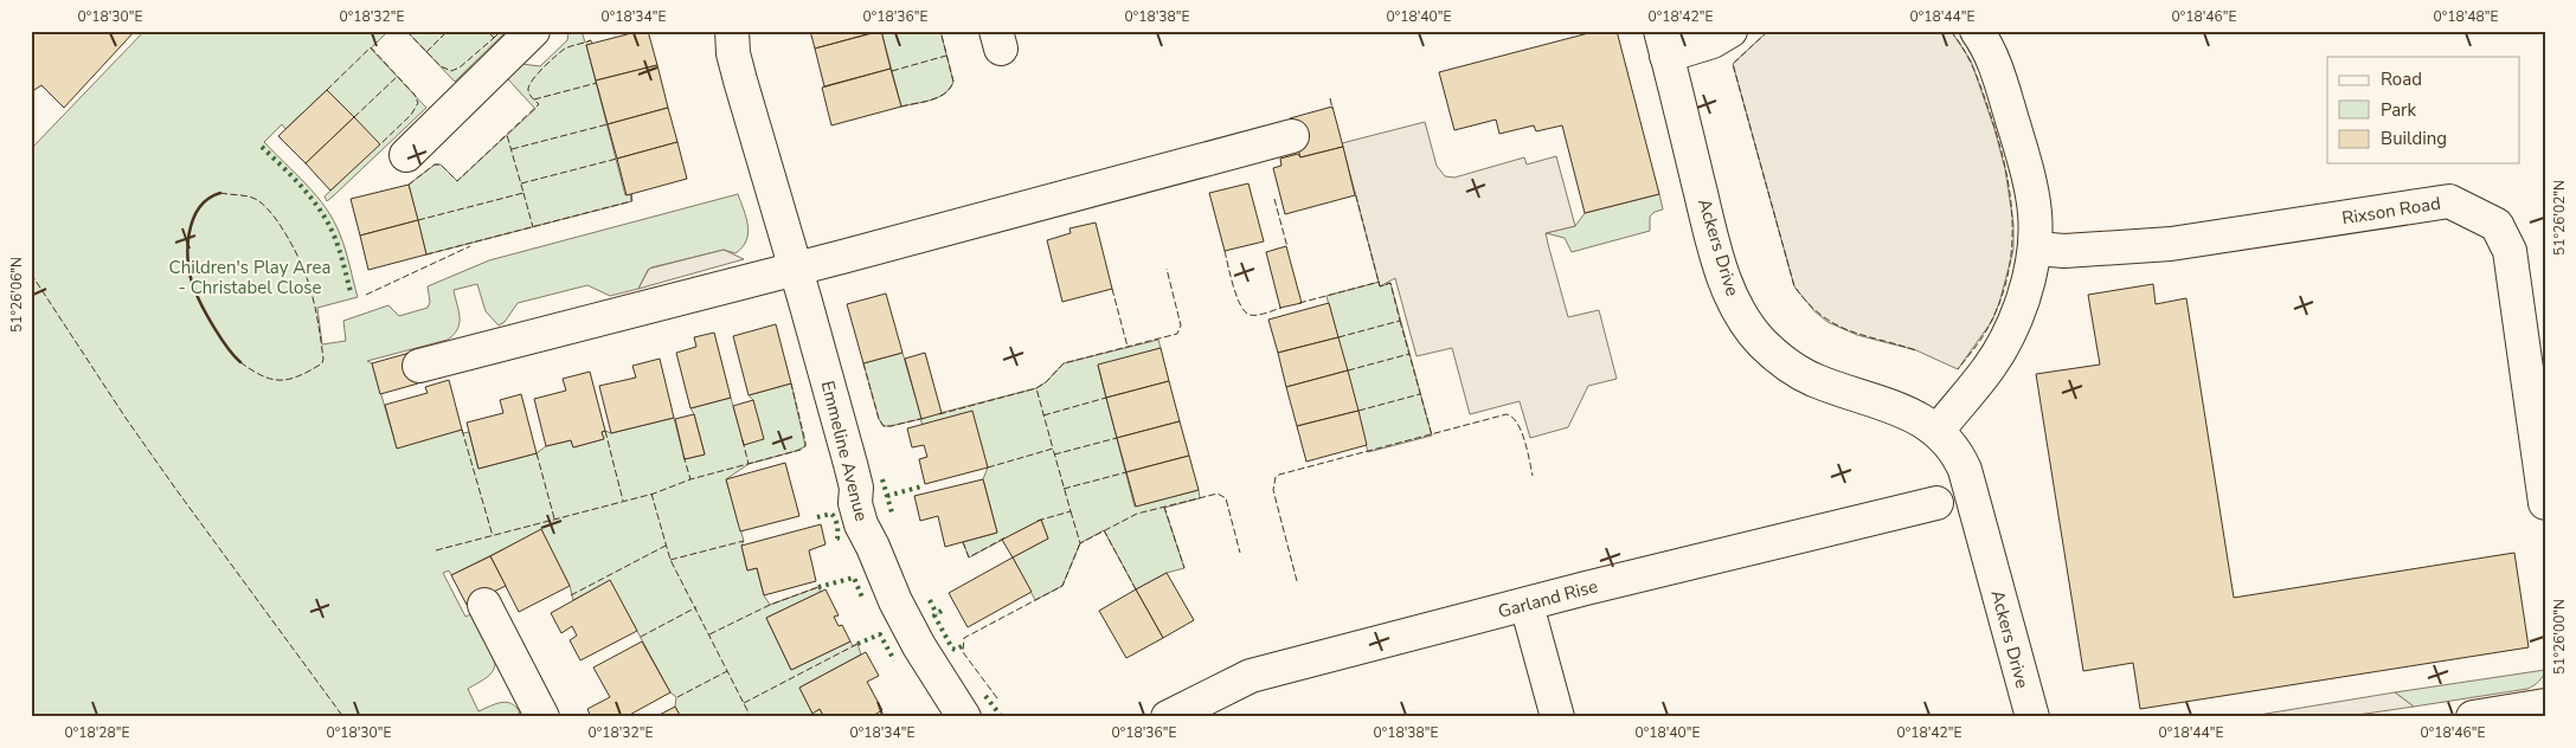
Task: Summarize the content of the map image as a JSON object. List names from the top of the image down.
{
  "streets": {
    "street": [
      "Rixson Road",
      "Ackers Drive",
      "Emmeline Avenue",
      "Garland Rise"
    ]
  },
  "parks": ["Children's Play Area - Christabel Close"],
  "legend": ["Road", "Park", "Building"],
  "coordinates": [
    "0°18'30\"E",
    "0°18'32\"E",
    "0°18'34\"E",
    "0°18'36\"E",
    "0°18'38\"E",
    "0°18'40\"E",
    "0°18'42\"E",
    "0°18'44\"E",
    "0°18'46\"E",
    "0°18'48\"E",
    "51°26'02\"N",
    "51°26'06\"N",
    "51°26'00\"N",
    "0°18'28\"E"
  ]
}
